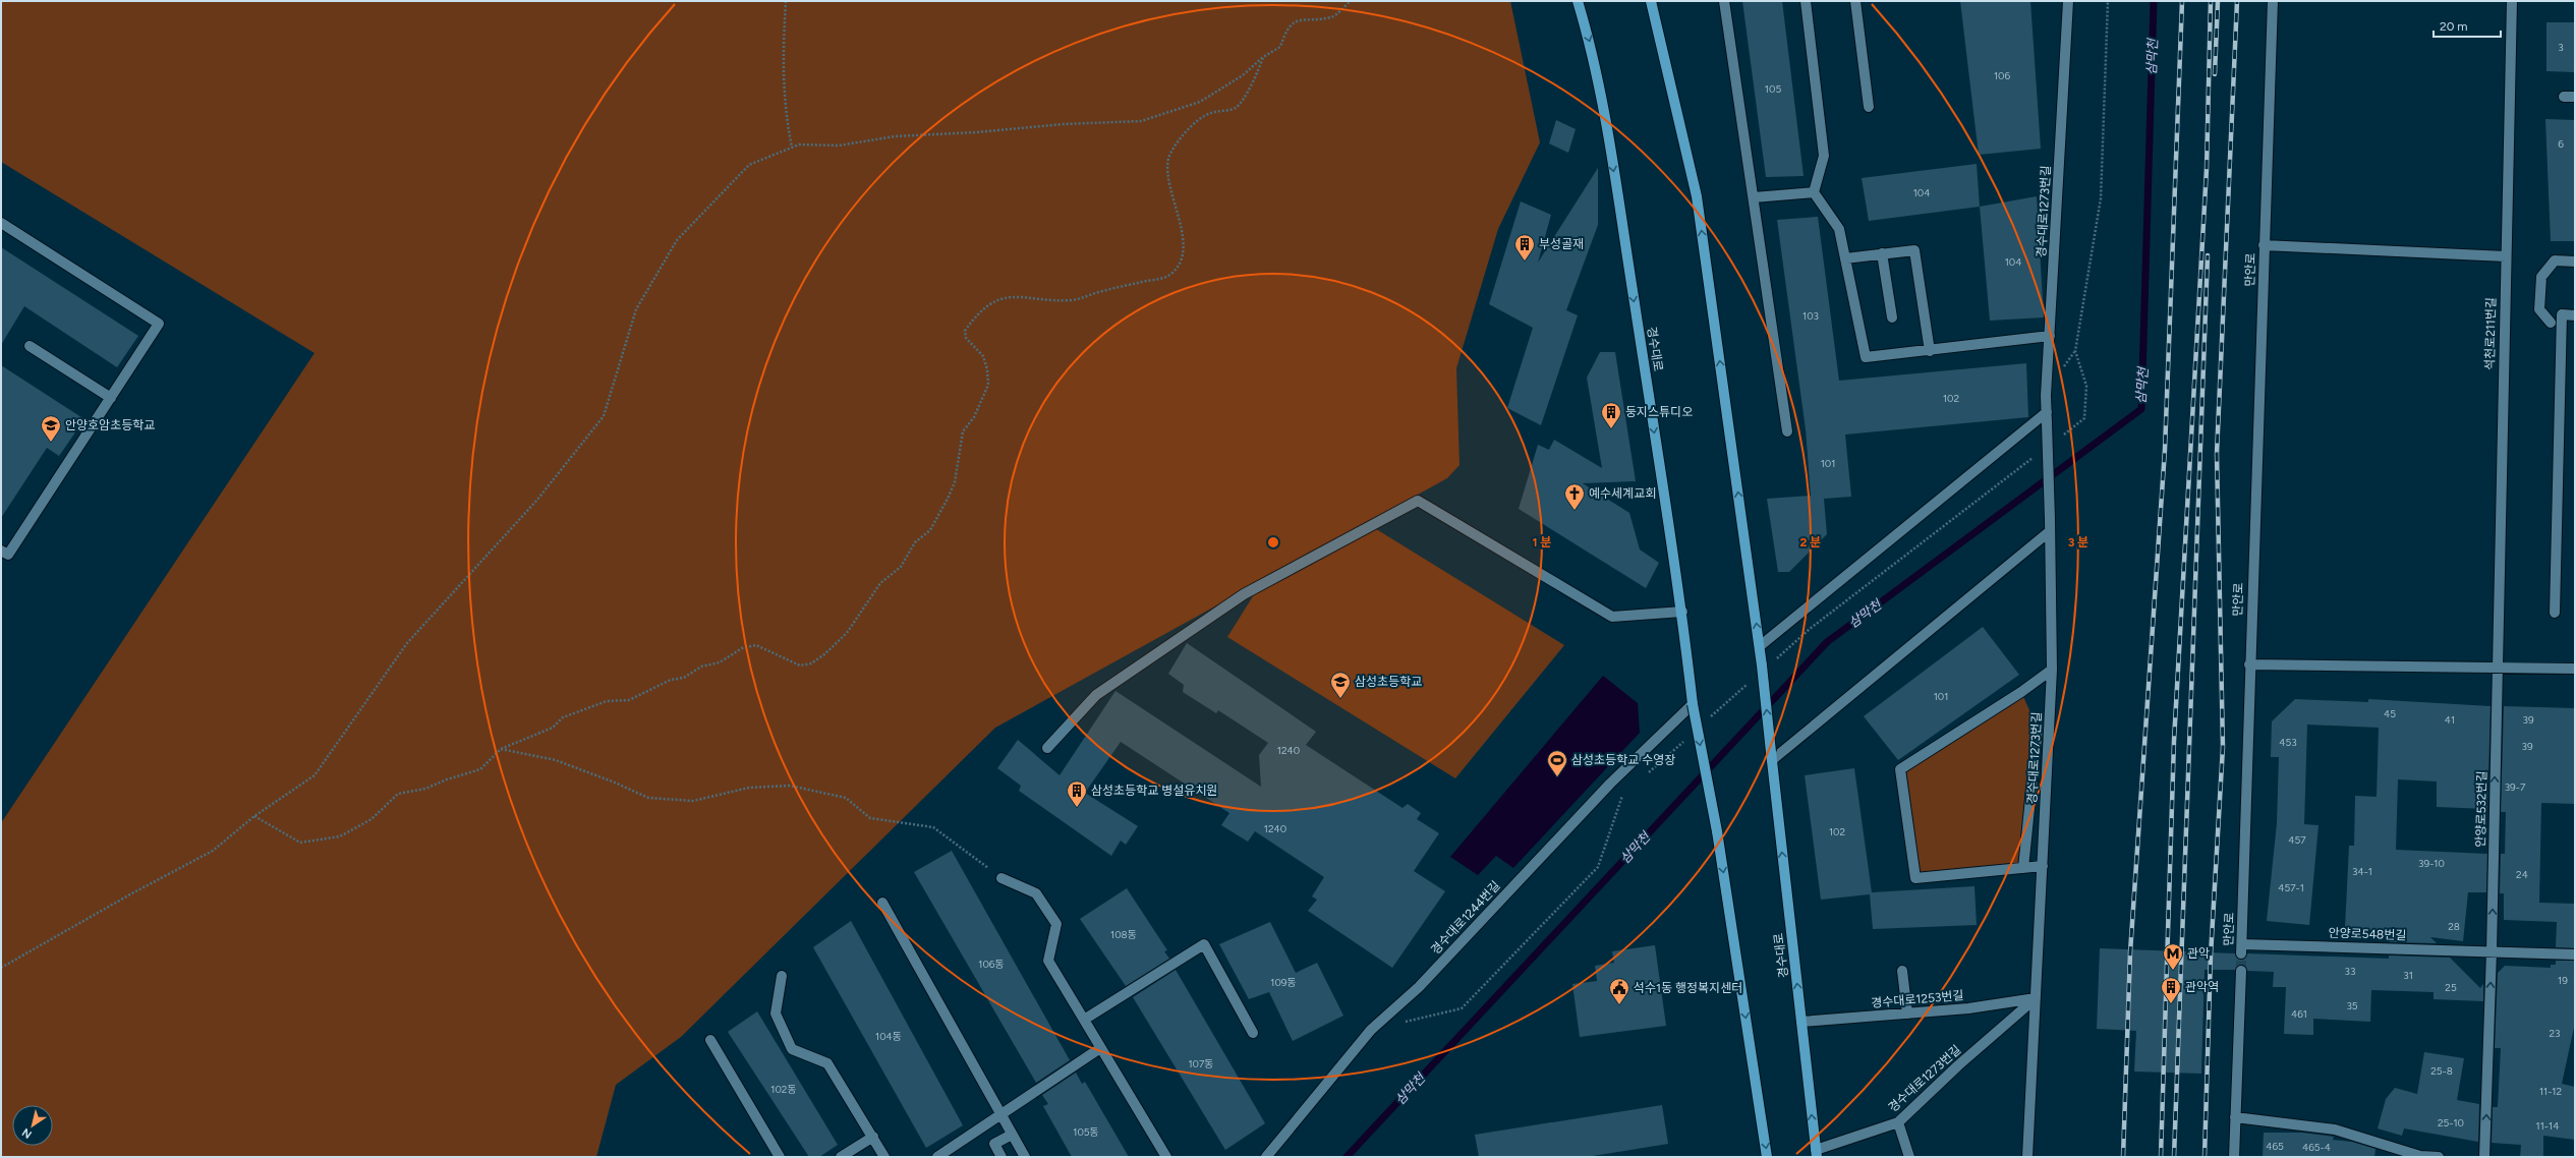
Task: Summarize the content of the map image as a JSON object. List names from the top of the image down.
{
  "streets": {
    "main road": ["경수대로"],
    "street": [
      "경수대로1273번길",
      "만안로",
      "석천로211번길",
      "안양로532번길",
      "경수대로1244번길",
      "안양로548번길",
      "경수대로1253번길"
    ]
  },
  "crossings": [
    ["경수대로1273번길", "경수대로"],
    ["경수대로1273번길", "경수대로1253번길"],
    ["만안로", "석천로211번길"],
    ["만안로", "안양로548번길"],
    ["석천로211번길", "안양로532번길"],
    ["경수대로", "경수대로1244번길"],
    ["경수대로", "경수대로1253번길"],
    ["안양로532번길", "안양로548번길"]
  ],
  "one_way": ["안양로532번길"],
  "water": ["삼막천"],
  "places": {
    "building": [
      "부성골재",
      "둥지스튜디오",
      "삼성초등학교 병설유치원",
      "관악역"
    ],
    "school or university": ["안양호암초등학교", "삼성초등학교"],
    "church": ["예수세계교회"],
    "sports": ["삼성초등학교 수영장"],
    "metro station": ["관악"],
    "public building": ["석수1동 행정복지센터"]
  },
  "house_numbers": [
    "3",
    "106",
    "105",
    "6",
    "104",
    "104",
    "103",
    "102",
    "101",
    "101",
    "45",
    "41",
    "39",
    "453",
    "39",
    "1240",
    "39-7",
    "1240",
    "102",
    "457",
    "39-10",
    "34-1",
    "24",
    "457-1",
    "28",
    "108동",
    "106동",
    "33",
    "31",
    "19",
    "109동",
    "25",
    "35",
    "461",
    "23",
    "104동",
    "107동",
    "25-8",
    "102동",
    "11-12",
    "25-10",
    "11-14",
    "105동",
    "465",
    "465-4"
  ],
  "scale_bar": "20 m",
  "north": "bottom left",
  "rings": ["1 분", "2 분", "3 분"]
}
